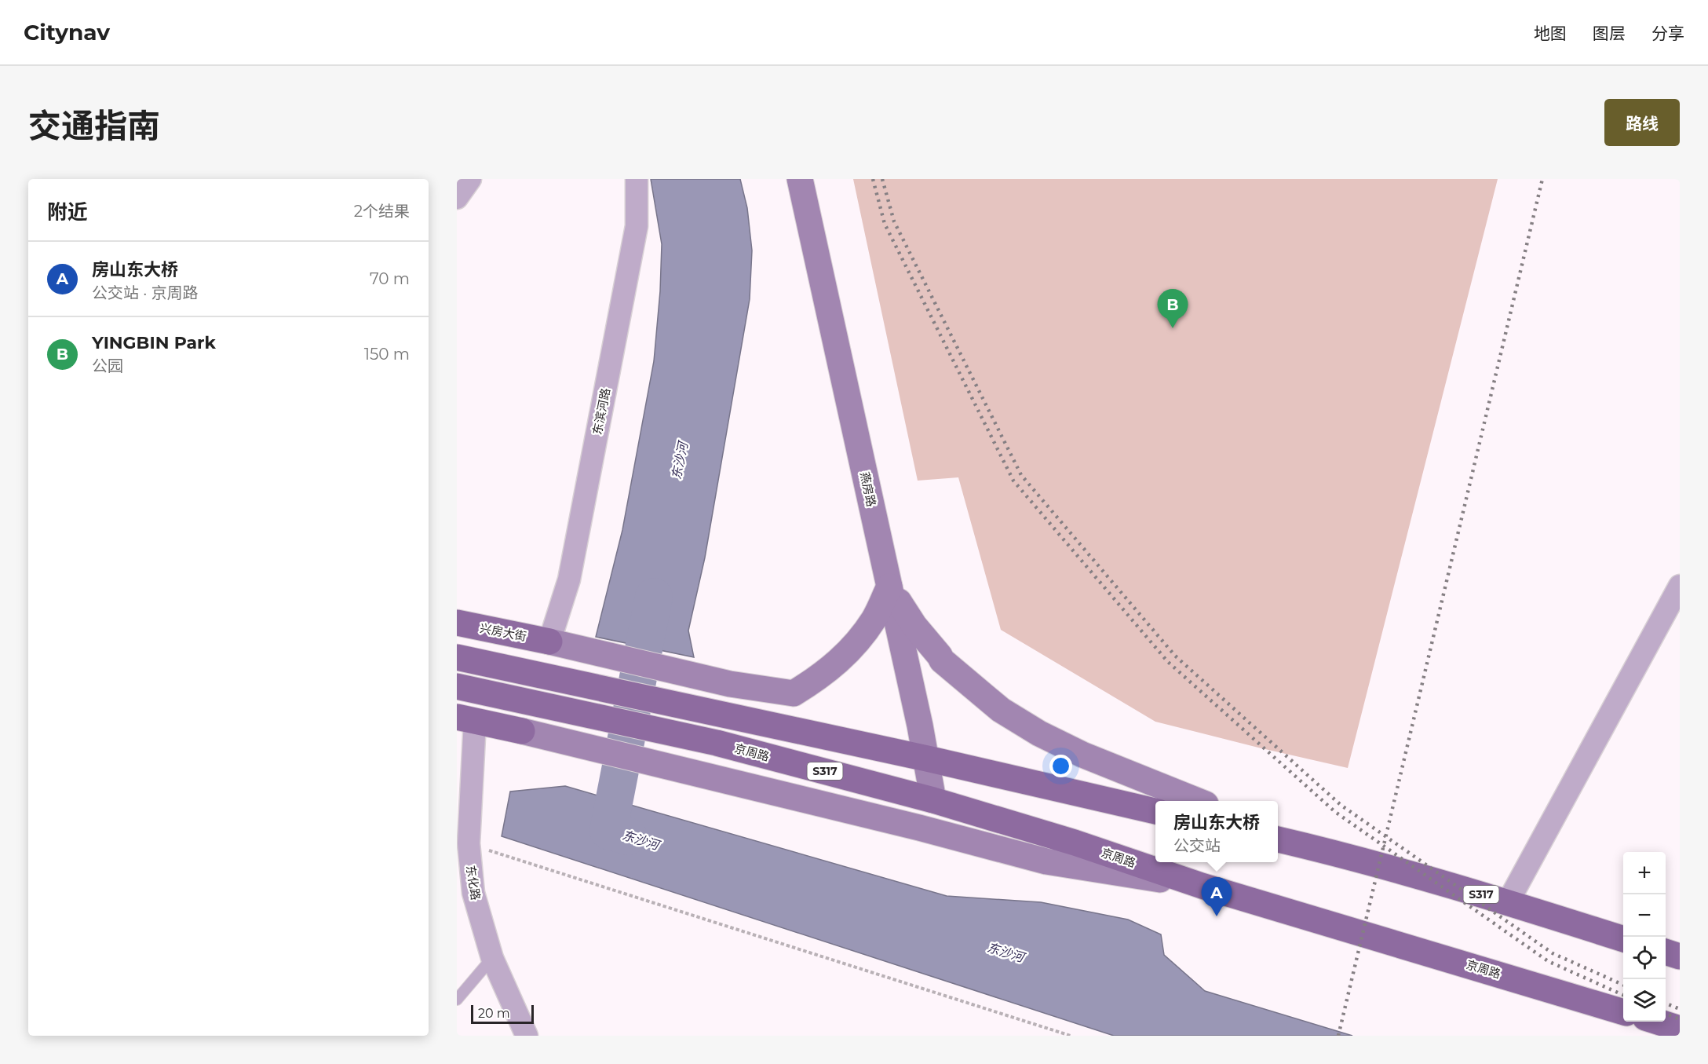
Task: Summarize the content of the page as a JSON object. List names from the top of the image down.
{
  "streets": {
    "main road": ["兴房大街", "京周路", "S317"],
    "street": ["东滨河路", "燕房路", "东化路"]
  },
  "crossings": [
    ["东滨河路", "兴房大街"],
    ["燕房路", "京周路"]
  ],
  "water": ["东沙河"],
  "scale_bar": "20 m",
  "page": {
    "header": "Citynav",
    "nav": ["地图", "图层", "分享"],
    "title": "交通指南",
    "buttons": "路线",
    "heading": ["附近", "2个结果"],
    "list": [
      {
        "mark": "A",
        "name": "房山东大桥",
        "note": "公交站 · 京周路",
        "value": "70 m"
      },
      {
        "mark": "B",
        "name": "YINGBIN Park",
        "note": "公园",
        "value": "150 m"
      }
    ],
    "pins": ["B", "A"],
    "popup": ["房山东大桥", "公交站"],
    "map_buttons": ["+", "−"],
    "scale": "20 m"
  }
}
